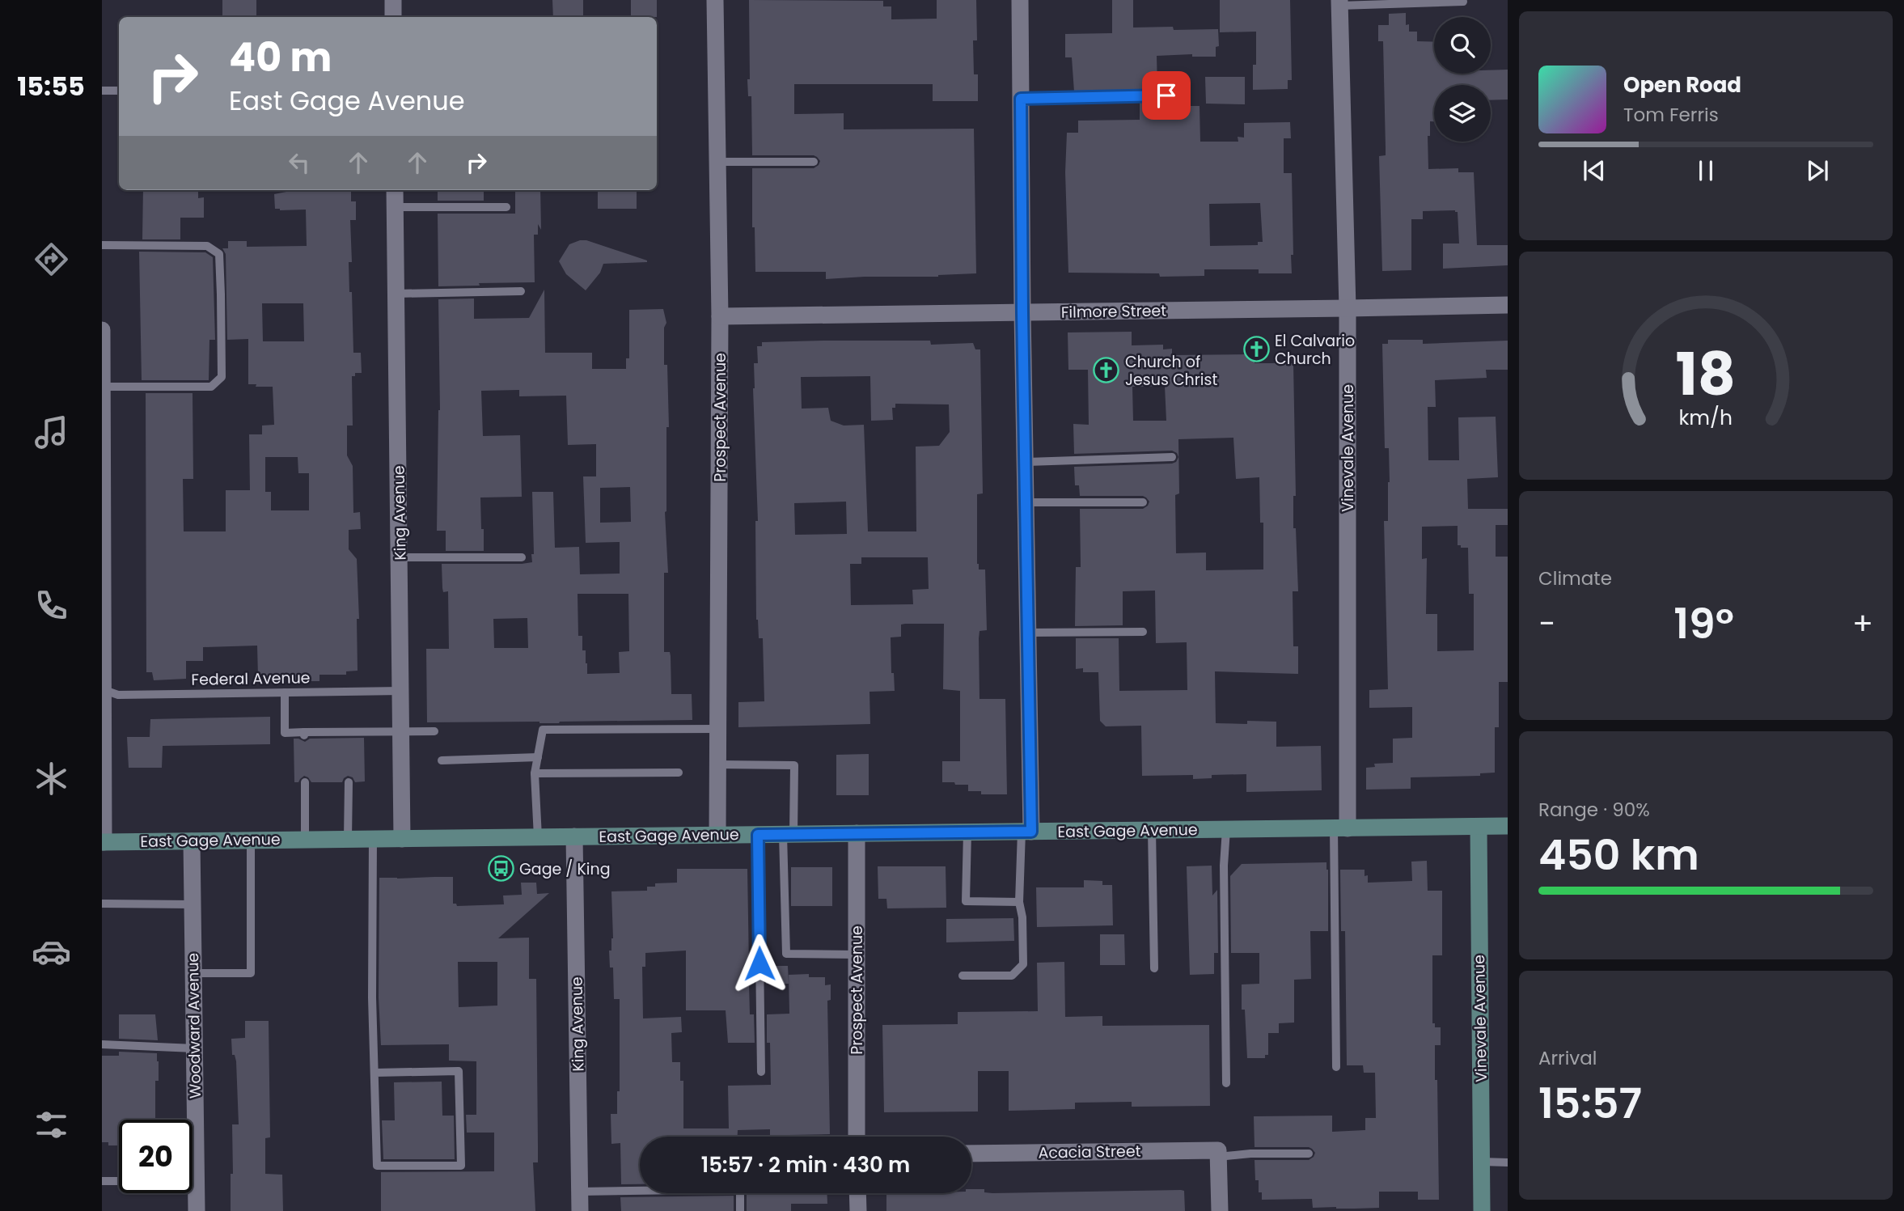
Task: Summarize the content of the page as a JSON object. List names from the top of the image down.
{
  "streets": {
    "main road": ["Vinevale Avenue", "East Gage Avenue"],
    "street": [
      "Filmore Street",
      "Prospect Avenue",
      "King Avenue",
      "Woodward Avenue",
      "Acacia Street"
    ],
    "lane": ["Federal Avenue"]
  },
  "crossings": [
    ["Filmore Street", "Prospect Avenue"],
    ["Filmore Street", "Vinevale Avenue"],
    ["Prospect Avenue", "East Gage Avenue"],
    ["Vinevale Avenue", "East Gage Avenue"],
    ["King Avenue", "Federal Avenue"],
    ["King Avenue", "East Gage Avenue"],
    ["East Gage Avenue", "Woodward Avenue"]
  ],
  "places": {
    "church": ["El Calvario Church", "Church of Jesus Christ"],
    "bus stop": ["Gage / King"]
  },
  "page": {
    "tabs": "15:55",
    "turn": ["40 m", "East Gage Avenue"],
    "song": ["Open Road", "Tom Ferris"],
    "tile": [
      "Climate",
      ["Range · 90%", "450 km"],
      ["Arrival", "15:57"]
    ],
    "heat": ["−", "19°", "+"],
    "limit": "20",
    "trip": "15:57 · 2 min · 430 m",
    "gauge": ["18", "km/h"]
  }
}
